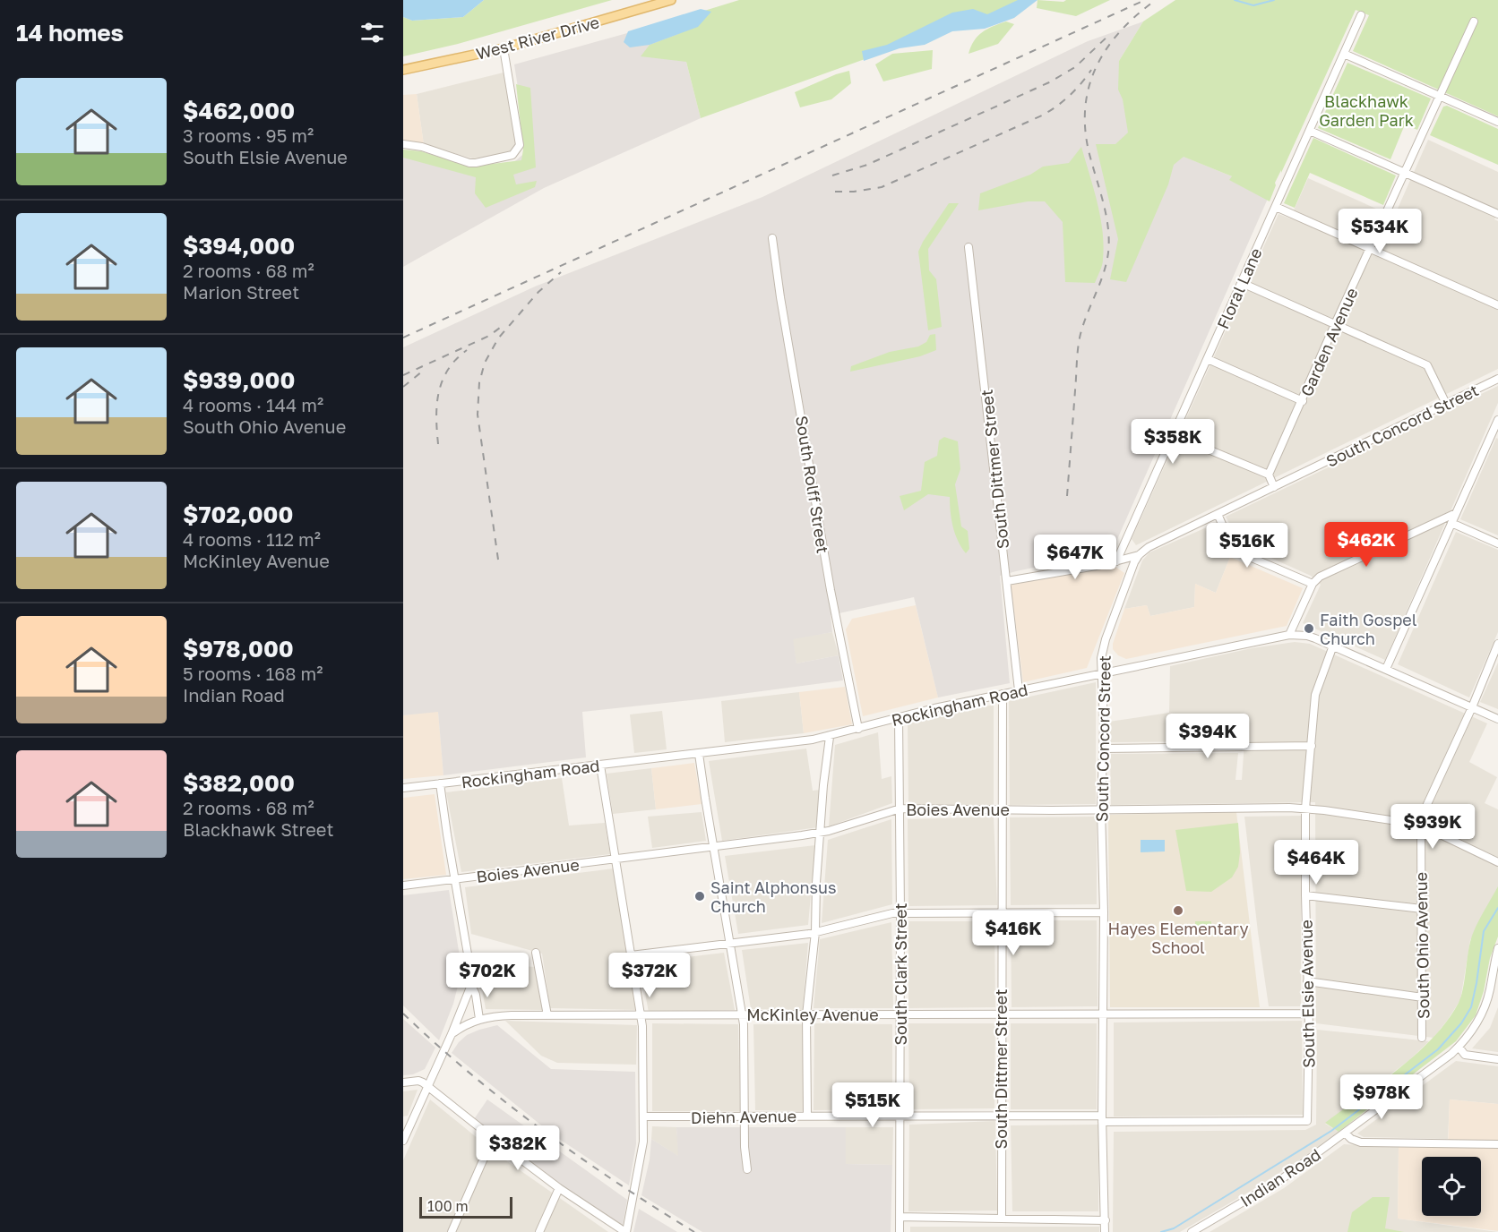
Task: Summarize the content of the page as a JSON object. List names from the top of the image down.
{
  "streets": {
    "main road": ["West River Drive"],
    "street": [
      "Floral Lane",
      "Garden Avenue",
      "South Concord Street",
      "South Dittmer Street",
      "South Rolff Street",
      "Rockingham Road",
      "Boies Avenue",
      "South Ohio Avenue",
      "South Clark Street",
      "South Elsie Avenue",
      "McKinley Avenue",
      "Diehn Avenue",
      "Indian Road"
    ]
  },
  "crossings": [
    ["South Concord Street", "Rockingham Road"],
    ["South Concord Street", "Boies Avenue"],
    ["South Concord Street", "McKinley Avenue"],
    ["South Concord Street", "Diehn Avenue"],
    ["South Dittmer Street", "Rockingham Road"],
    ["South Dittmer Street", "Boies Avenue"],
    ["South Dittmer Street", "McKinley Avenue"],
    ["South Dittmer Street", "Diehn Avenue"],
    ["South Rolff Street", "Rockingham Road"],
    ["Rockingham Road", "South Ohio Avenue"],
    ["Rockingham Road", "South Clark Street"],
    ["Rockingham Road", "South Elsie Avenue"],
    ["Boies Avenue", "South Ohio Avenue"],
    ["Boies Avenue", "South Clark Street"],
    ["Boies Avenue", "South Elsie Avenue"],
    ["South Clark Street", "McKinley Avenue"],
    ["South Clark Street", "Diehn Avenue"],
    ["South Elsie Avenue", "McKinley Avenue"],
    ["South Elsie Avenue", "Diehn Avenue"]
  ],
  "parks": ["Blackhawk Garden Park"],
  "places": ["Faith Gospel Church", "Saint Alphonsus Church", "Hayes Elementary School"],
  "scale_bar": "100 m",
  "page": {
    "heading": "14 homes",
    "list": [
      {
        "name": "$462,000",
        "note": "3 rooms · 95 m² · South Elsie Avenue"
      },
      {
        "name": "$394,000",
        "note": "2 rooms · 68 m² · Marion Street"
      },
      {
        "name": "$939,000",
        "note": "4 rooms · 144 m² · South Ohio Avenue"
      },
      {
        "name": "$702,000",
        "note": "4 rooms · 112 m² · McKinley Avenue"
      },
      {
        "name": "$978,000",
        "note": "5 rooms · 168 m² · Indian Road"
      },
      {
        "name": "$382,000",
        "note": "2 rooms · 68 m² · Blackhawk Street"
      }
    ],
    "price": [
      "$534K",
      "$358K",
      "$462K",
      "$516K",
      "$647K",
      "$394K",
      "$939K",
      "$464K",
      "$416K",
      "$702K",
      "$372K",
      "$978K",
      "$515K",
      "$382K"
    ],
    "scale": "100 m"
  }
}
